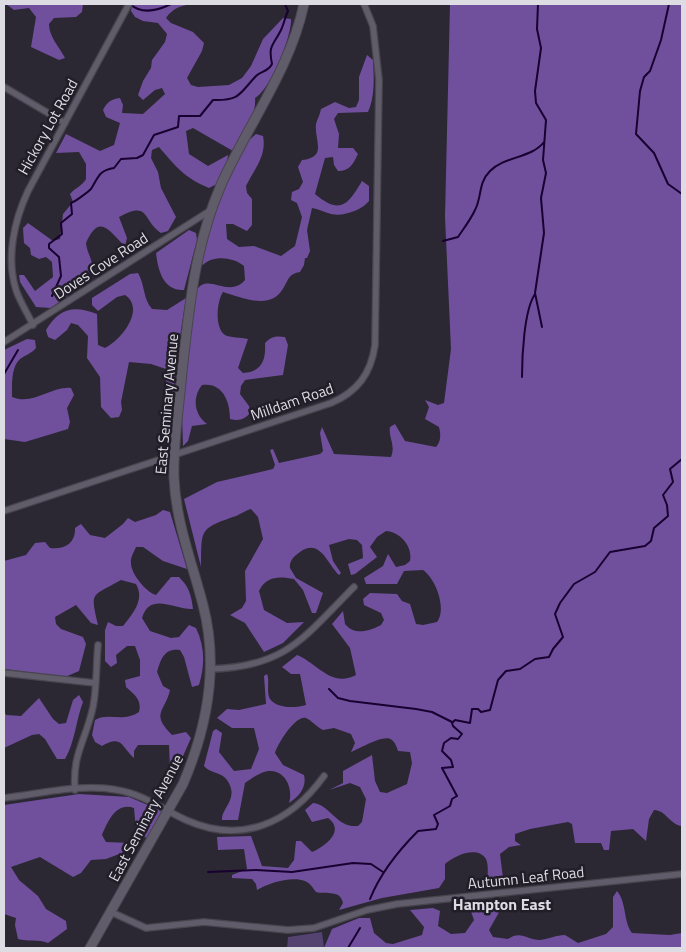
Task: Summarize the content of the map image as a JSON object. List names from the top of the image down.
{
  "streets": {
    "street": [
      "Hickory Lot Road",
      "Doves Cove Road",
      "Milldam Road",
      "East Seminary Avenue",
      "Autumn Leaf Road"
    ]
  },
  "crossings": [
    ["Hickory Lot Road", "Doves Cove Road"],
    ["Doves Cove Road", "East Seminary Avenue"],
    ["Milldam Road", "East Seminary Avenue"],
    ["East Seminary Avenue", "Autumn Leaf Road"]
  ],
  "districts": ["Hampton East"]
}
